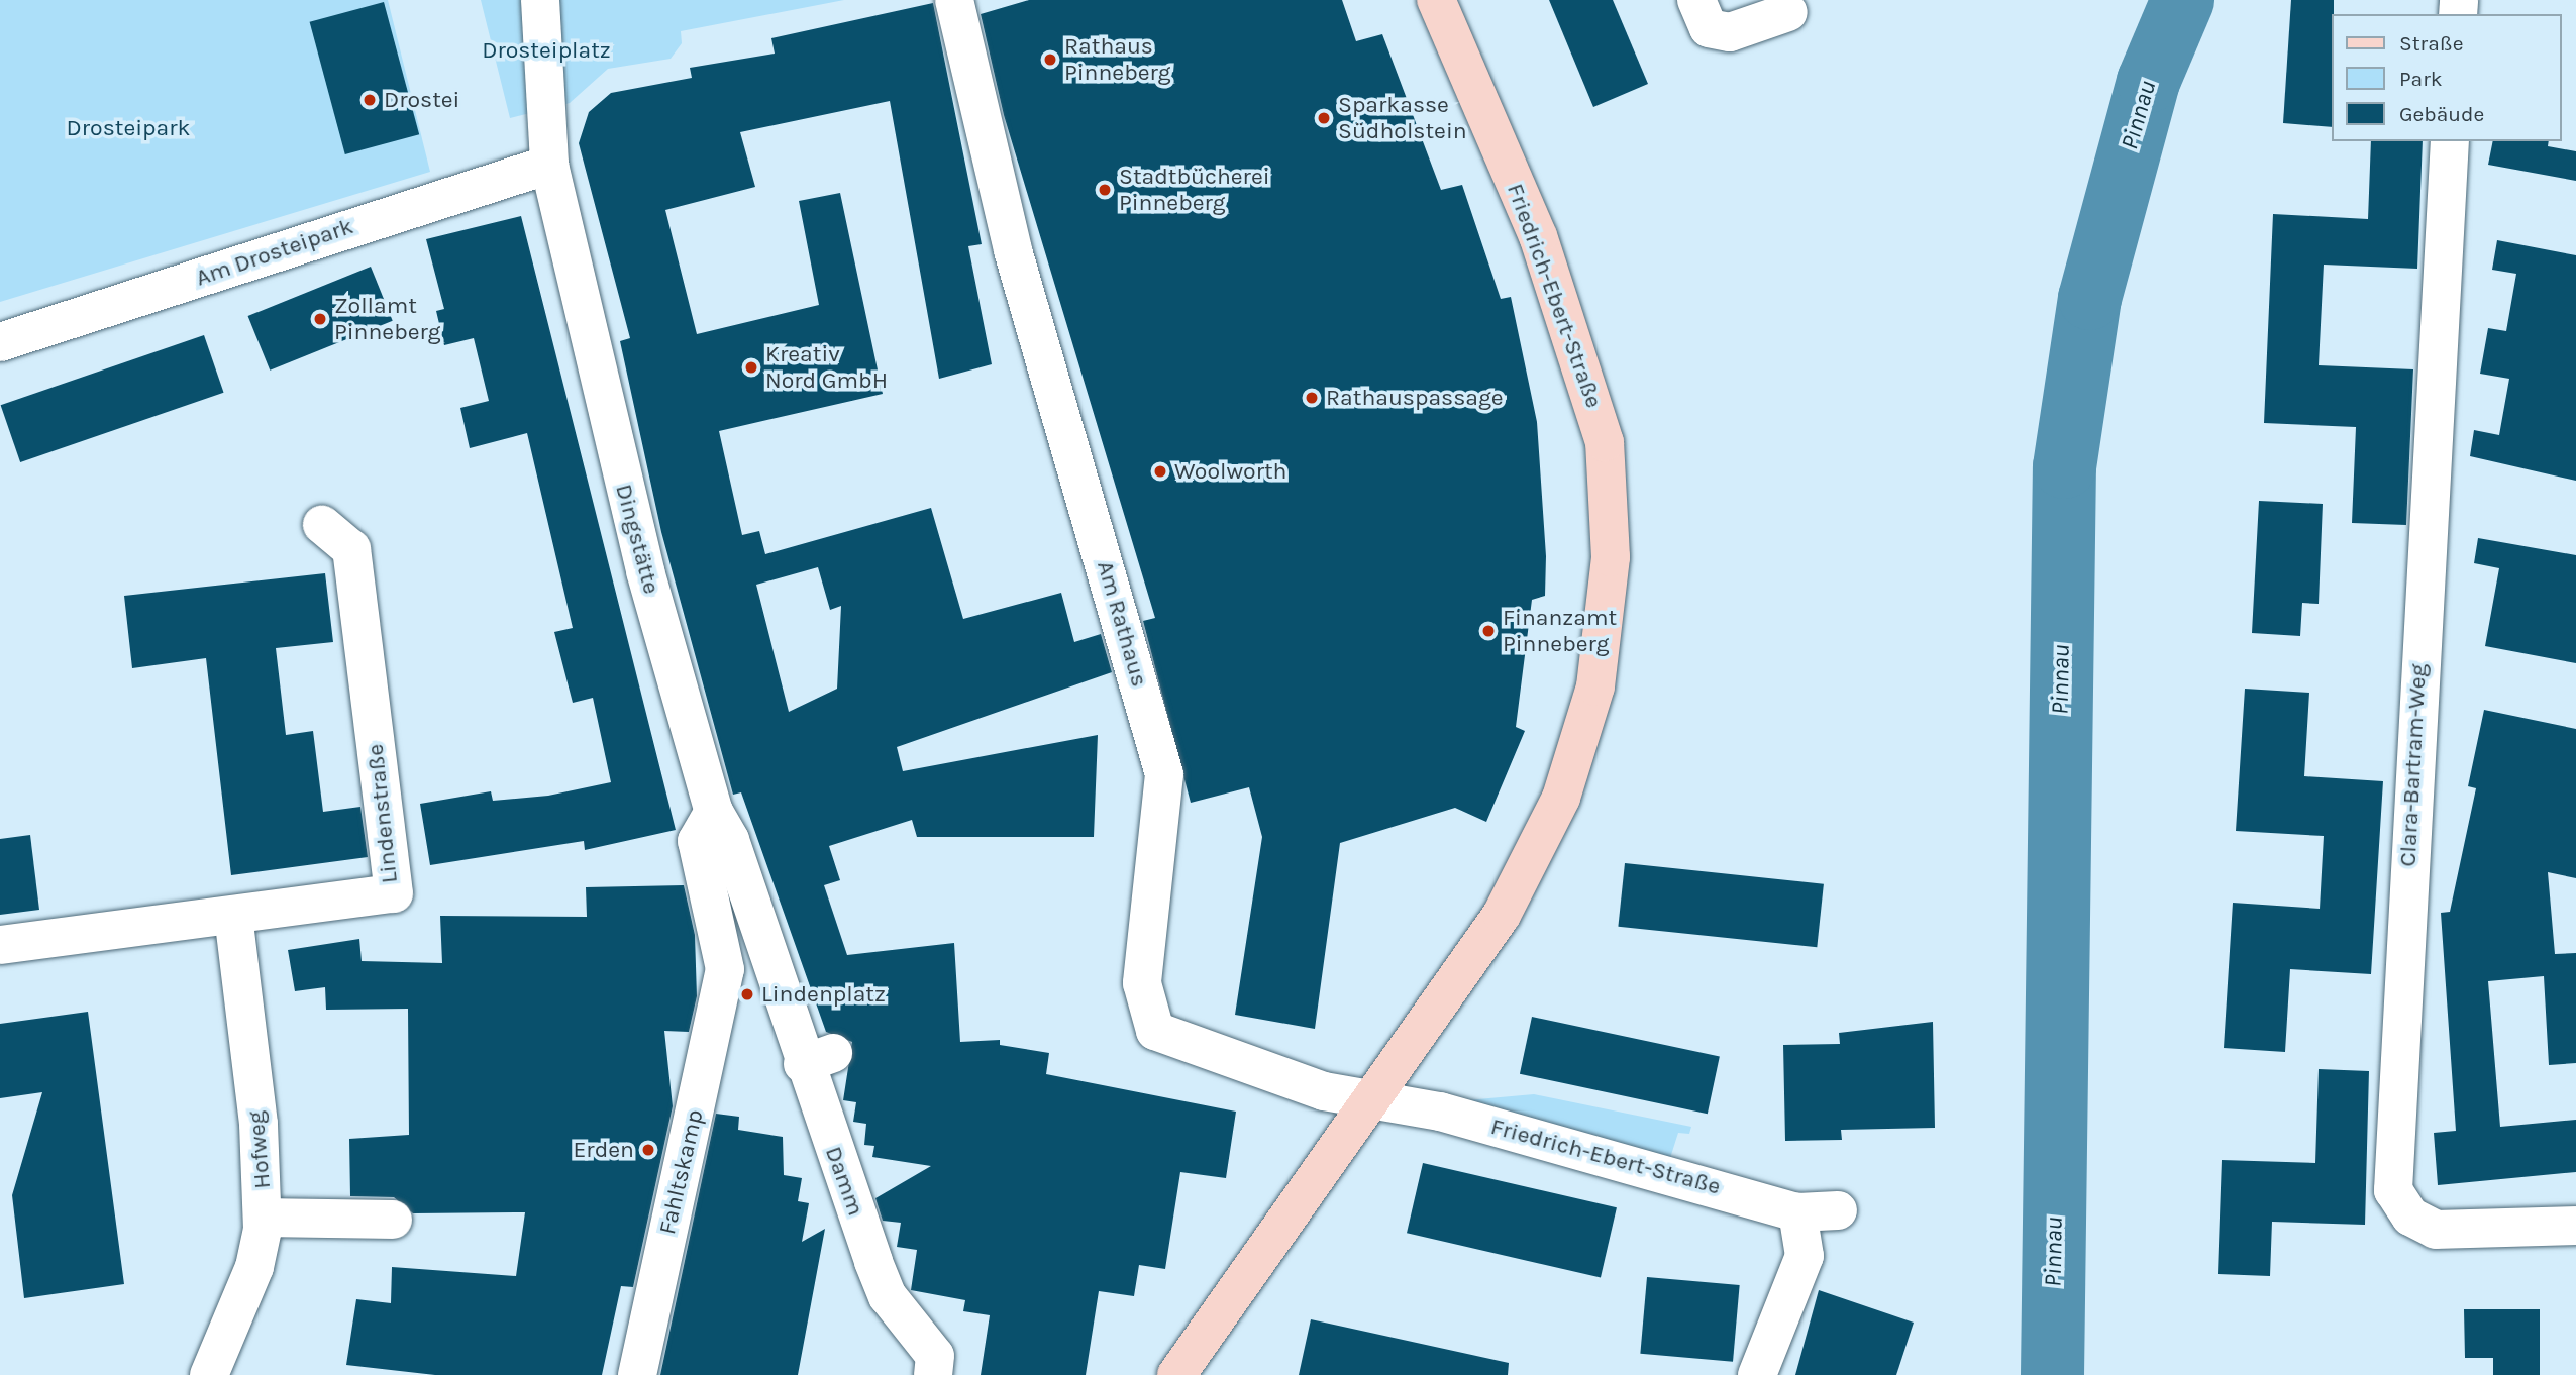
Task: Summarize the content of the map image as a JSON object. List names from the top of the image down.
{
  "streets": {
    "main road": ["Friedrich-Ebert-Straße"],
    "street": [
      "Am Drosteipark",
      "Dingstätte",
      "Am Rathaus",
      "Clara-Bartram-Weg",
      "Lindenstraße",
      "Hofweg",
      "Fahltskamp",
      "Damm"
    ]
  },
  "crossings": [
    ["Am Drosteipark", "Dingstätte"],
    ["Friedrich-Ebert-Straße", "Am Rathaus"],
    ["Dingstätte", "Fahltskamp"],
    ["Dingstätte", "Damm"],
    ["Lindenstraße", "Hofweg"]
  ],
  "water": ["Pinnau"],
  "parks": ["Drosteiplatz", "Drosteipark"],
  "places": [
    "Rathaus Pinneberg",
    "Drostei",
    "Sparkasse Südholstein",
    "Stadtbücherei Pinneberg",
    "Zollamt Pinneberg",
    "Kreativ Nord GmbH",
    "Rathauspassage",
    "Woolworth",
    "Finanzamt Pinneberg",
    "Lindenplatz",
    "Erden"
  ],
  "legend": ["Straße", "Park", "Gebäude"]
}
